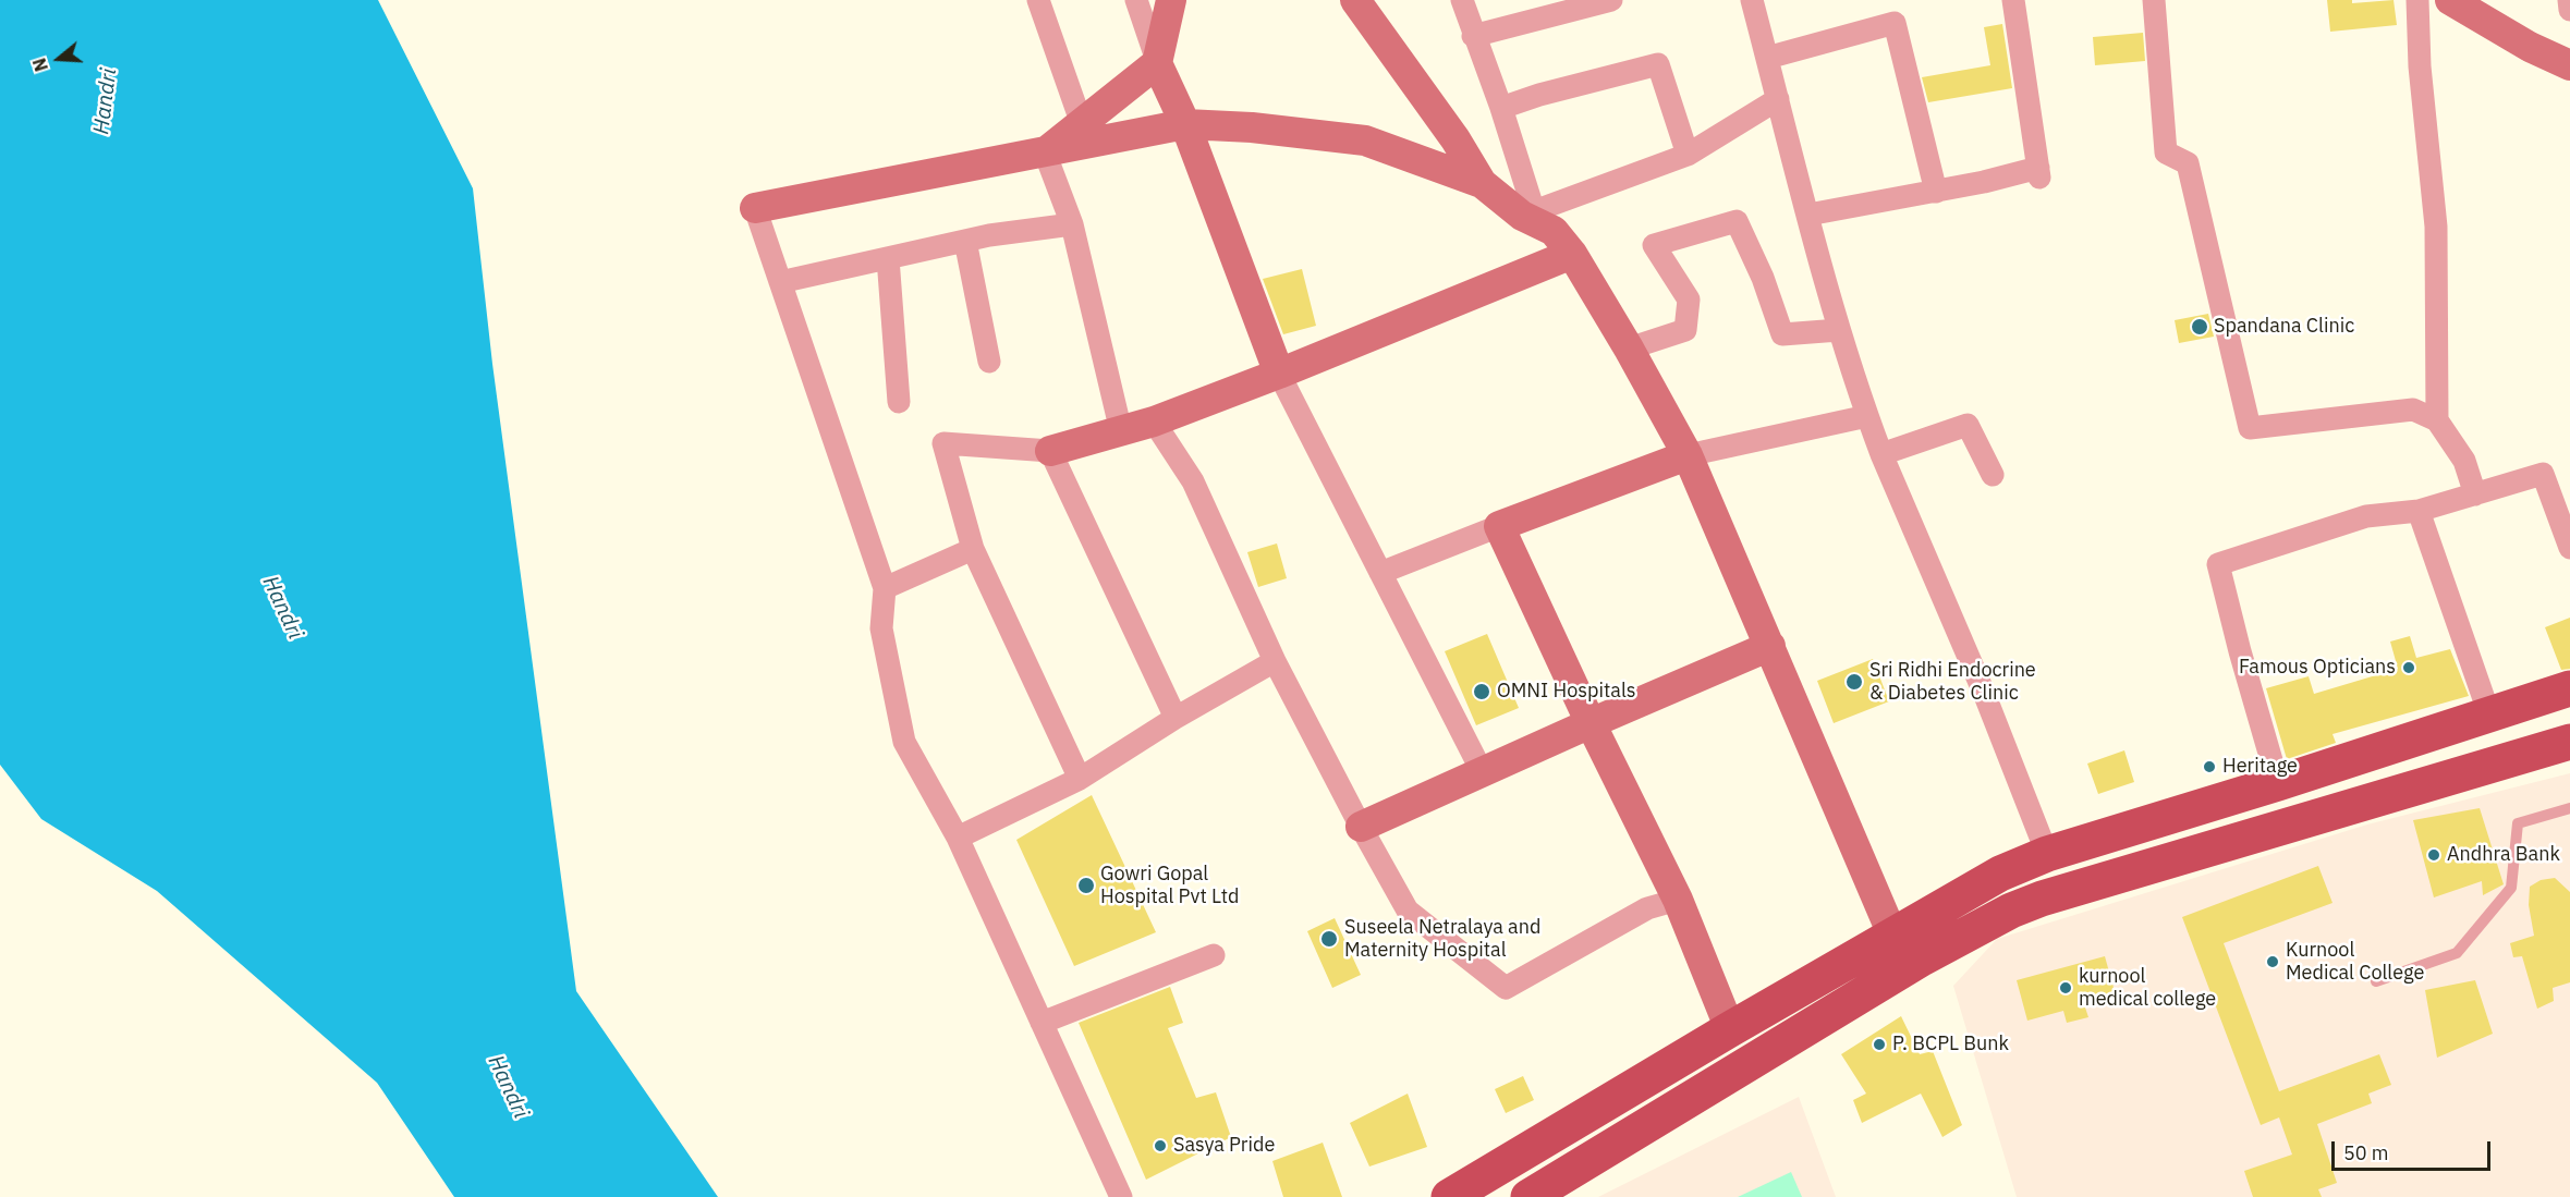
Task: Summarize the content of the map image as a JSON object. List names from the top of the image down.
{
  "water": ["Handri"],
  "places": [
    "Spandana Clinic",
    "Famous Opticians",
    "Sri Ridhi Endocrine & Diabetes Clinic",
    "OMNI Hospitals",
    "Heritage",
    "Andhra Bank",
    "Gowri Gopal Hospital Pvt Ltd",
    "Suseela Netralaya and Maternity Hospital",
    "Kurnool Medical College",
    "kurnool medical college",
    "P. BCPL Bunk",
    "Sasya Pride"
  ],
  "scale_bar": "50 m",
  "north": "left"
}
